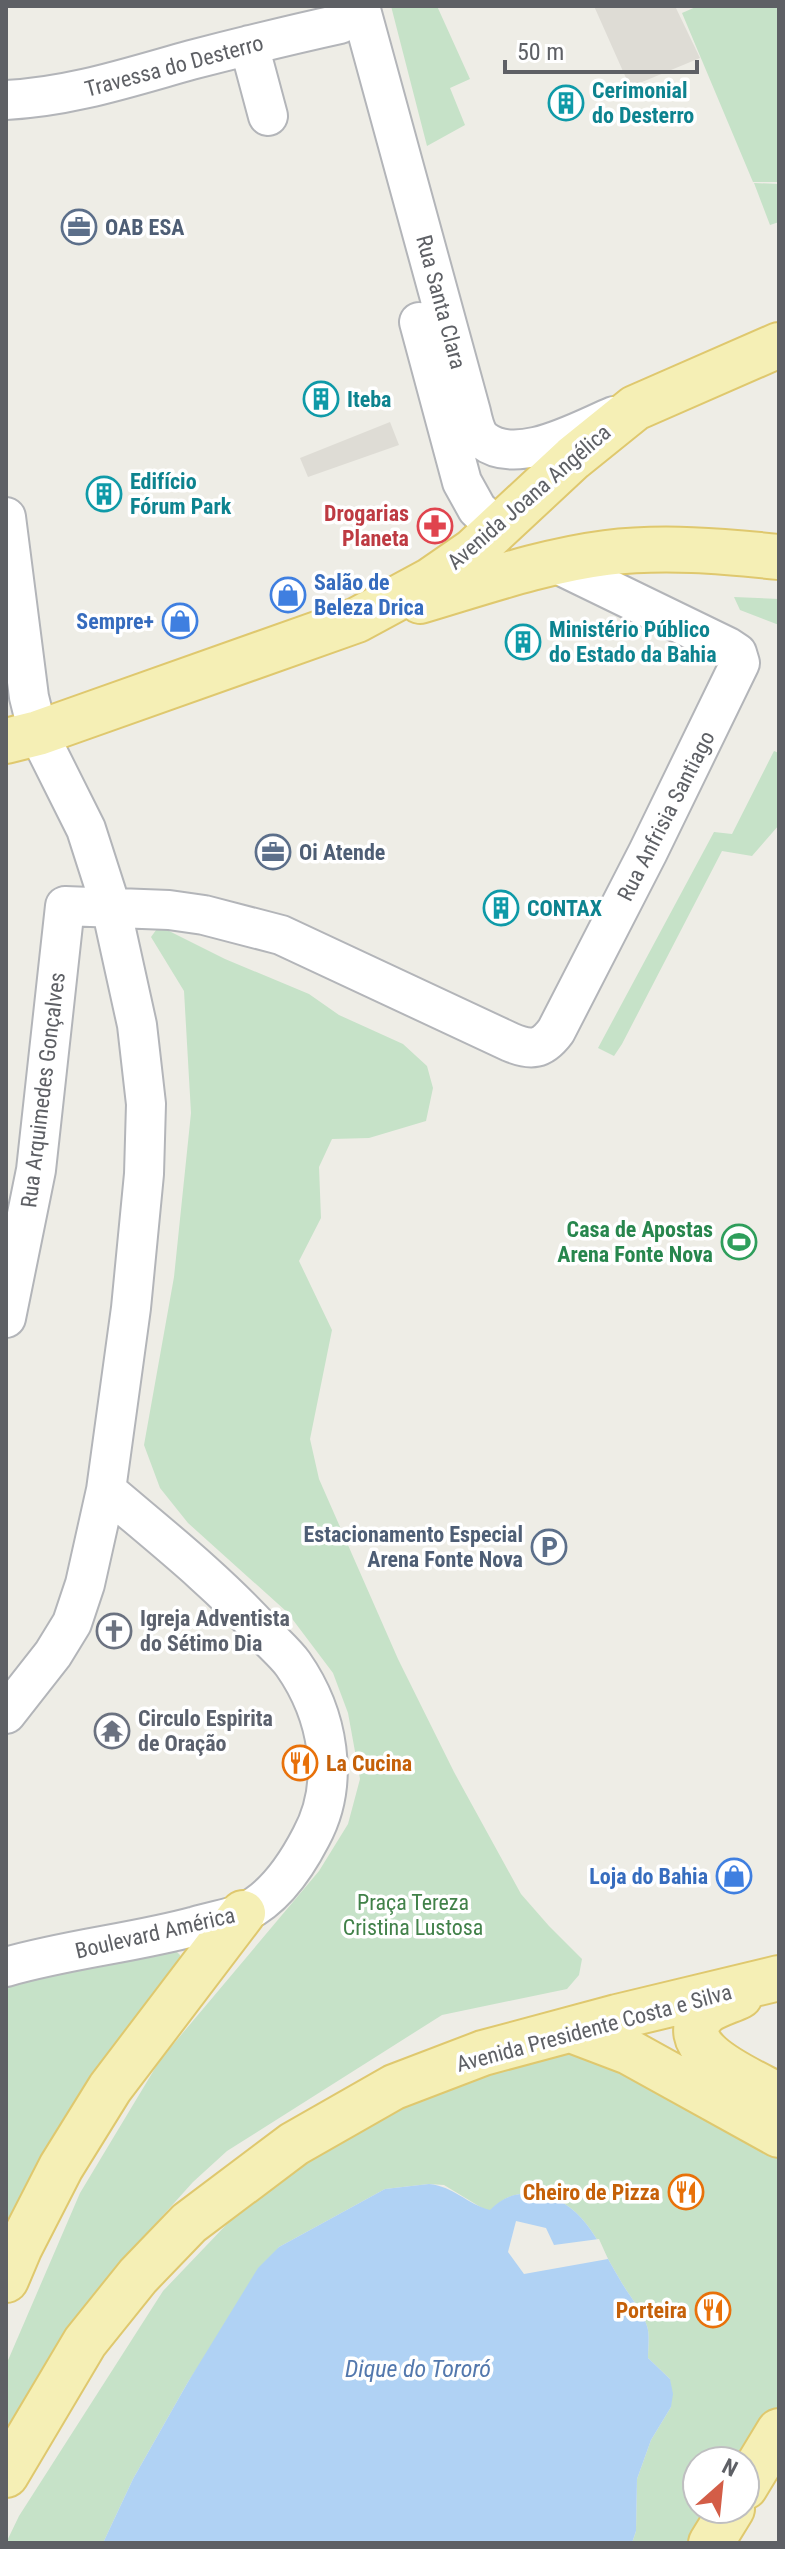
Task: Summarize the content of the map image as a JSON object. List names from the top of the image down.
{
  "streets": {
    "main road": ["Avenida Joana Angélica", "Avenida Presidente Costa e Silva"],
    "street": [
      "Travessa do Desterro",
      "Rua Santa Clara",
      "Rua Anfrisia Santiago",
      "Rua Arquimedes Gonçalves",
      "Boulevard América"
    ]
  },
  "crossings": [
    ["Travessa do Desterro", "Rua Santa Clara"],
    ["Rua Santa Clara", "Avenida Joana Angélica"],
    ["Rua Anfrisia Santiago", "Rua Arquimedes Gonçalves"]
  ],
  "water": ["Dique do Tororó"],
  "parks": ["Praça Tereza Cristina Lustosa"],
  "places": {
    "building": [
      "Cerimonial do Desterro",
      "Iteba",
      "Edifício Fórum Park",
      "Ministério Público do Estado da Bahia",
      "CONTAX"
    ],
    "office": ["OAB ESA", "Oi Atende"],
    "pharmacy": ["Drogarias Planeta"],
    "shop": ["Salão de Beleza Drica", "Sempre+", "Loja do Bahia"],
    "sports": ["Casa de Apostas Arena Fonte Nova"],
    "parking": ["Estacionamento Especial Arena Fonte Nova"],
    "church": ["Igreja Adventista do Sétimo Dia"],
    "temple": ["Circulo Espirita de Oração"],
    "restaurant": ["La Cucina", "Cheiro de Pizza", "Porteira"]
  },
  "scale_bar": "50 m",
  "north": "top right"
}
